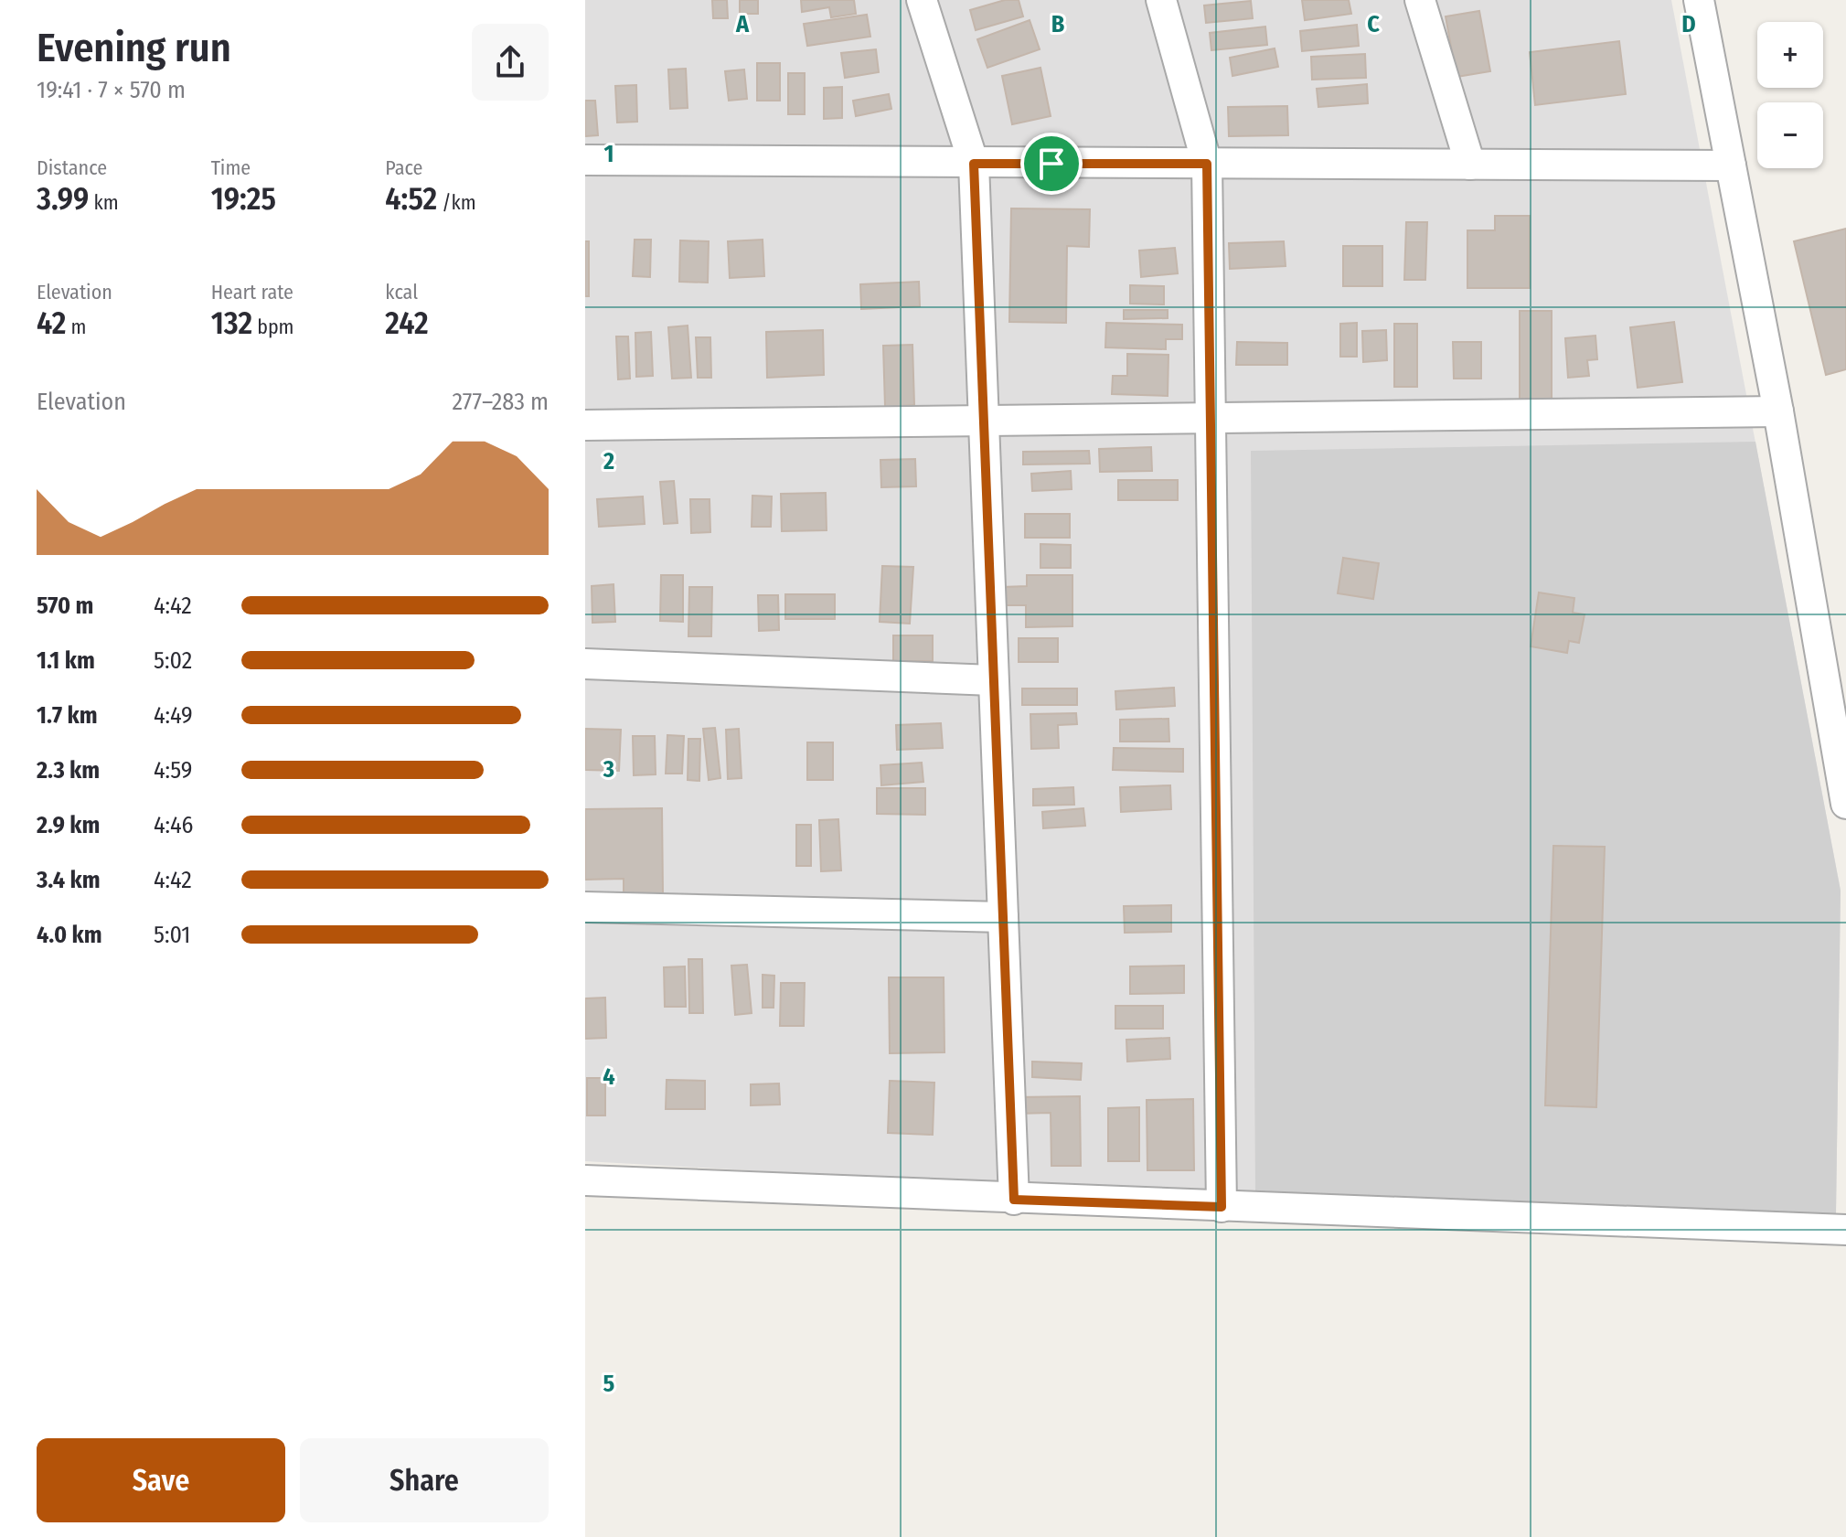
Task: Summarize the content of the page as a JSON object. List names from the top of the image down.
{
  "page": {
    "heading": ["Evening run", "19:41 · 7 × 570 m"],
    "map_buttons": ["+", "−"],
    "stats": [
      ["Distance", "3.99 km"],
      ["Time", "19:25"],
      ["Pace", "4:52 /km"],
      ["Elevation", "42 m"],
      ["Heart rate", "132 bpm"],
      ["kcal", "242"]
    ],
    "chart": ["Elevation", "277–283 m"],
    "list": [
      {
        "name": "570 m",
        "note": "4:42"
      },
      {
        "name": "1.1 km",
        "note": "5:02"
      },
      {
        "name": "1.7 km",
        "note": "4:49"
      },
      {
        "name": "2.3 km",
        "note": "4:59"
      },
      {
        "name": "2.9 km",
        "note": "4:46"
      },
      {
        "name": "3.4 km",
        "note": "4:42"
      },
      {
        "name": "4.0 km",
        "note": "5:01"
      }
    ],
    "buttons": ["Save", "Share"]
  },
  "grid": {
    "columns": [
      "A",
      "B",
      "C",
      "D"
    ],
    "rows": [
      "1",
      "2",
      "3",
      "4",
      "5"
    ]
  }
}
